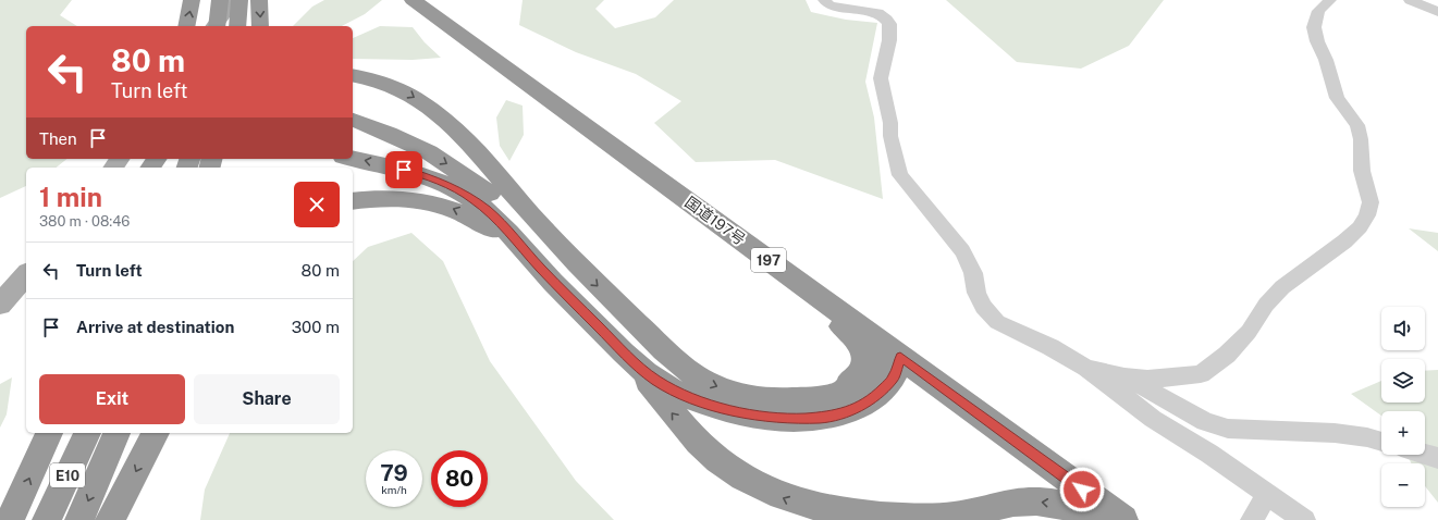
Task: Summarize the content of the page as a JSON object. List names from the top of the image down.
{
  "streets": {
    "highway": ["国道197号", "197", "E10"]
  },
  "page": {
    "turn": ["80 m", "Turn left"],
    "then": "Then",
    "heading": ["1 min", "380 m · 08:46"],
    "list": [
      {
        "name": "Turn left",
        "value": "80 m"
      },
      {
        "name": "Arrive at destination",
        "value": "300 m"
      }
    ],
    "map_buttons": ["+", "−"],
    "buttons": ["Exit", "Share"],
    "speed": "79 km/h",
    "limit": "80"
  }
}
